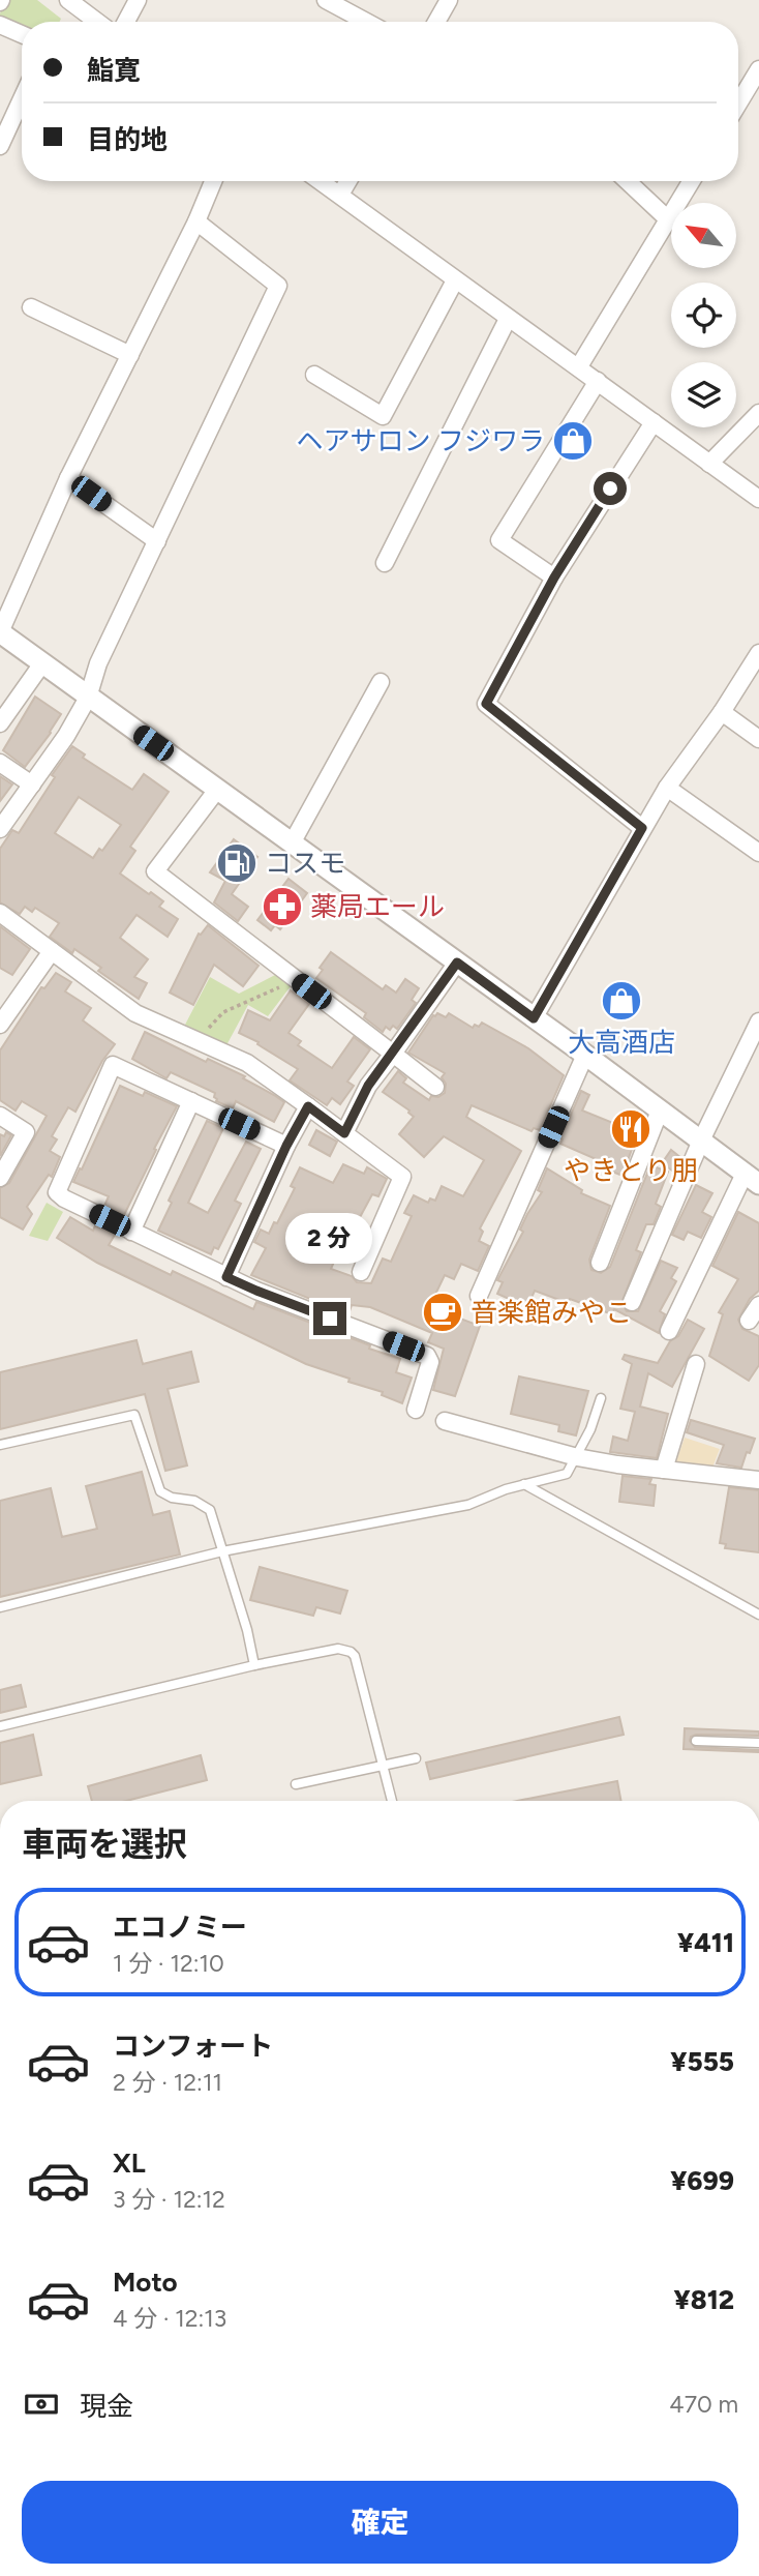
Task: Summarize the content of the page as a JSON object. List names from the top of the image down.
{
  "places": {
    "shop": ["ヘアサロン フジワラ", "大高酒店"],
    "fuel station": ["コスモ"],
    "pharmacy": ["薬局エール"],
    "restaurant": ["やきとり朋"],
    "cafe": ["音楽館みやこ"]
  },
  "north": "top left",
  "page": {
    "banner": ["鮨寛", "目的地"],
    "bubble": "2 分",
    "heading": "車両を選択",
    "list": [
      {
        "name": "エコノミー",
        "note": "1 分 · 12:10",
        "value": "¥411"
      },
      {
        "name": "コンフォート",
        "note": "2 分 · 12:11",
        "value": "¥555"
      },
      {
        "name": "XL",
        "note": "3 分 · 12:12",
        "value": "¥699"
      },
      {
        "name": "Moto",
        "note": "4 分 · 12:13",
        "value": "¥812"
      }
    ],
    "pay": ["現金", "470 m"],
    "buttons": "確定"
  }
}
